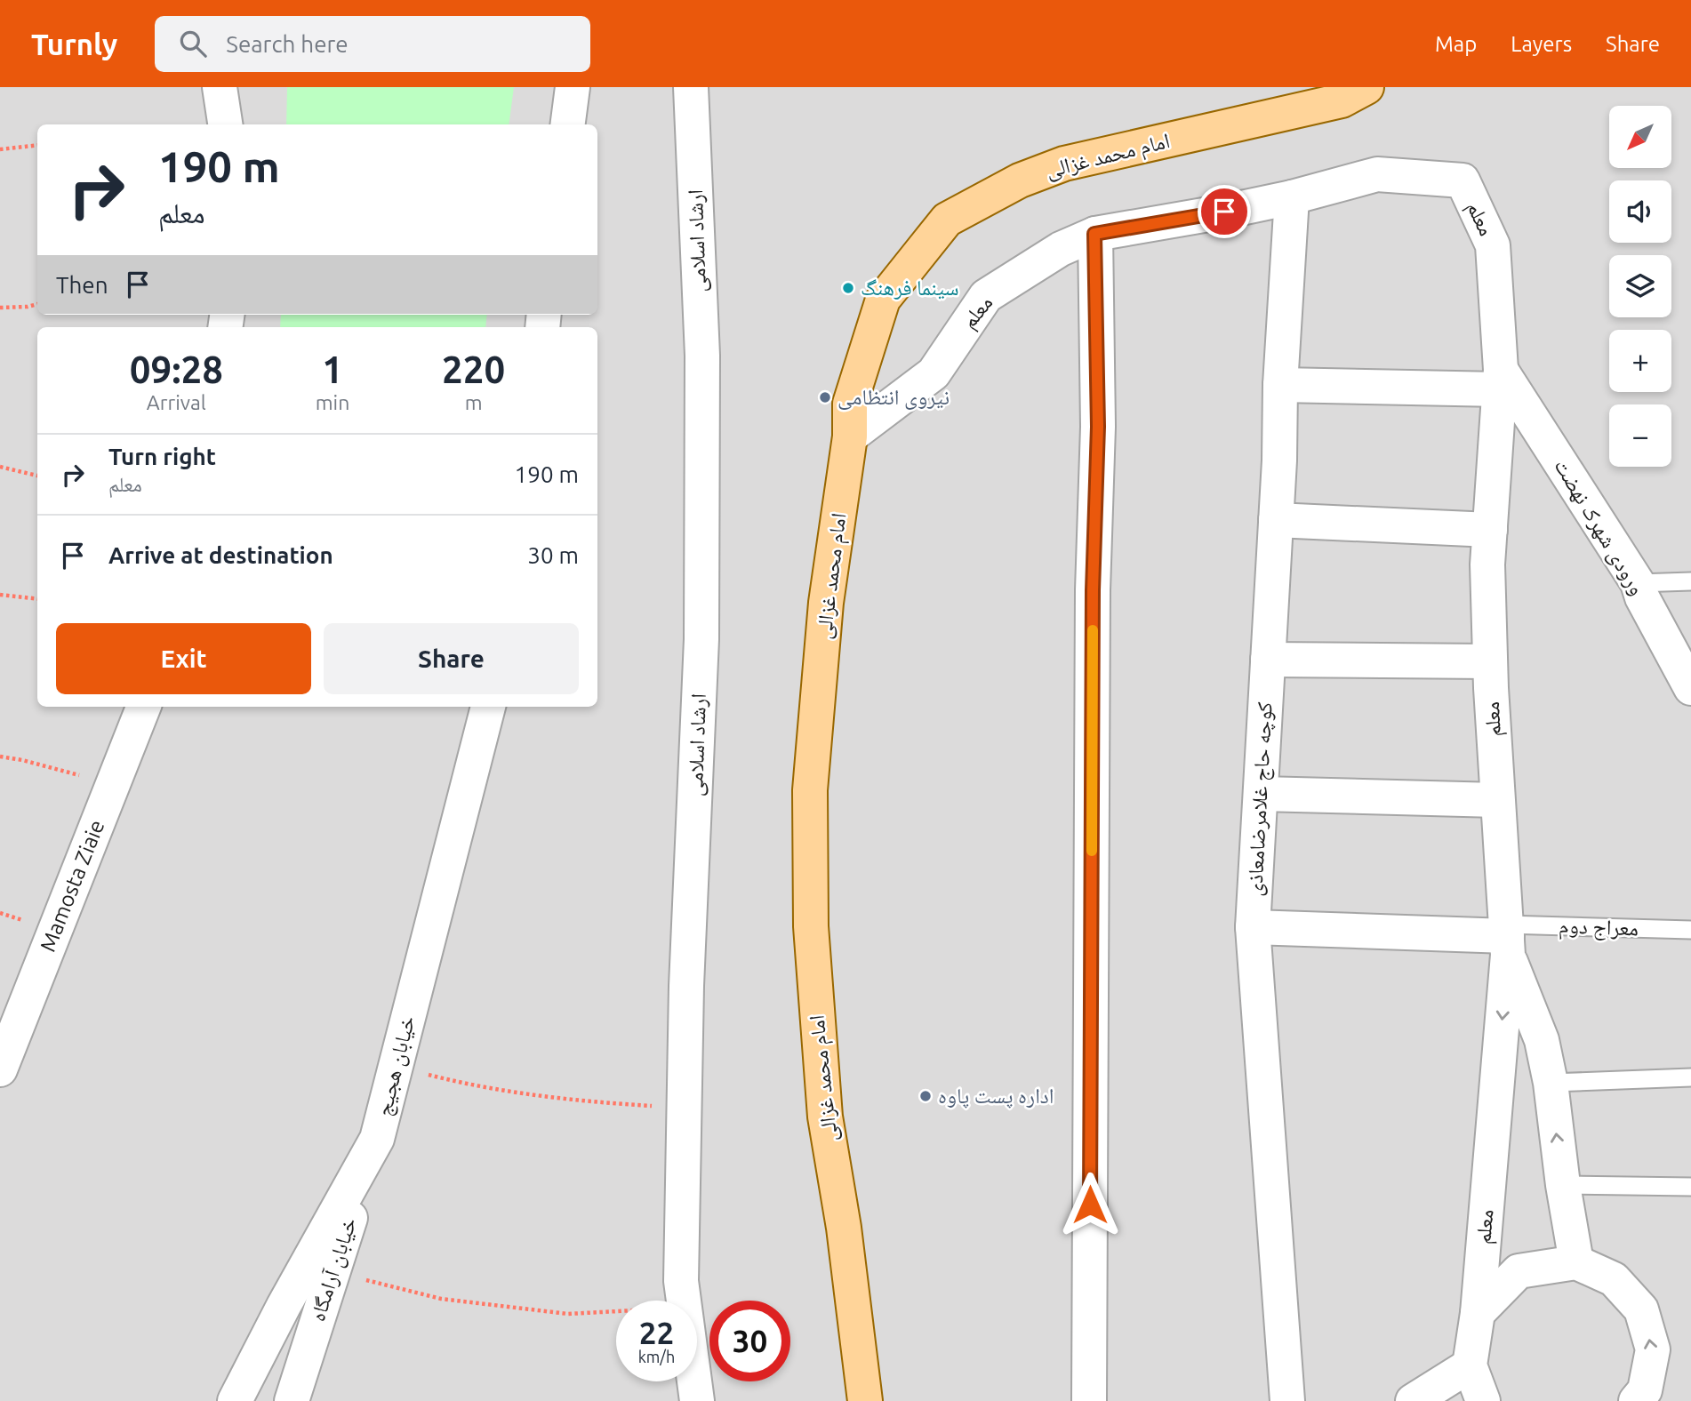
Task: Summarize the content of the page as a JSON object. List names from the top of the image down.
{
  "streets": {
    "main road": ["امام محمد غزالی"],
    "street": [
      "معلم",
      "ارشاد اسلامی",
      "ورودی شهرک نهضت",
      "کوچه حاج غلامرضامعاذی",
      "Mamosta Ziaie",
      "خیابان هجیج",
      "خیابان آرامگاه"
    ],
    "lane": ["معراج دوم"]
  },
  "crossings": [
    ["امام محمد غزالی", "معلم"],
    ["معلم", "ورودی شهرک نهضت"],
    ["معلم", "کوچه حاج غلامرضامعاذی"],
    ["معلم", "معراج دوم"],
    ["خیابان هجیج", "خیابان آرامگاه"]
  ],
  "places": ["سینما فرهنگ", "نیروی انتظامی", "اداره پست پاوه"],
  "north": "bottom left",
  "page": {
    "header": "Turnly",
    "search": "Search here",
    "nav": ["Map", "Layers", "Share"],
    "map_buttons": ["+", "−"],
    "turn": ["190 m", "معلم"],
    "then": "Then",
    "eta": [
      "09:28",
      "Arrival",
      "1",
      "min",
      "220",
      "m"
    ],
    "list": [
      {
        "name": "Turn right",
        "note": "معلم",
        "value": "190 m"
      },
      {
        "name": "Arrive at destination",
        "value": "30 m"
      }
    ],
    "buttons": ["Exit", "Share"],
    "speed": "22 km/h",
    "limit": "30"
  }
}
